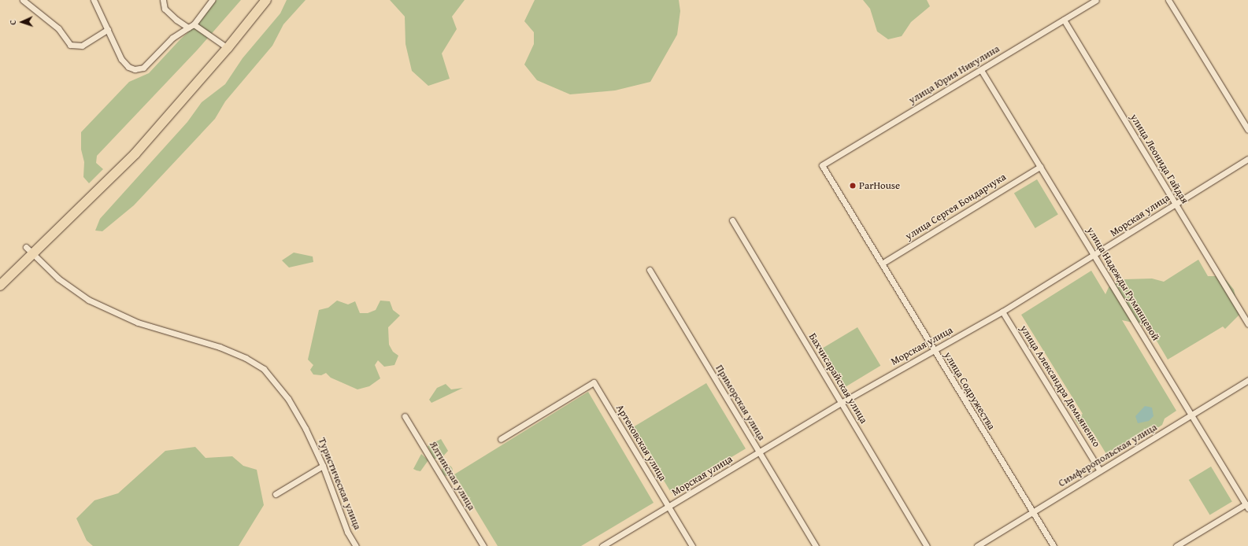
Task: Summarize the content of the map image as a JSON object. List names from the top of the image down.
{
  "streets": {
    "street": [
      "улица Юрия Никулина",
      "улица Леонида Гайдая",
      "улица Сергея Бондарчука",
      "Морская улица",
      "улица Надежды Румянцевой",
      "Бахчисарайская улица",
      "улица Александра Демьяненко",
      "улица Содружества",
      "Приморская улица",
      "Артековская улица",
      "Симферопольская улица",
      "Ялтинская улица",
      "Туристическая улица"
    ]
  },
  "crossings": [
    ["улица Юрия Никулина", "улица Леонида Гайдая"],
    ["улица Юрия Никулина", "улица Надежды Румянцевой"],
    ["улица Юрия Никулина", "улица Содружества"],
    ["улица Леонида Гайдая", "Морская улица"],
    ["улица Сергея Бондарчука", "улица Надежды Румянцевой"],
    ["улица Сергея Бондарчука", "улица Содружества"],
    ["Морская улица", "улица Надежды Румянцевой"],
    ["Морская улица", "Бахчисарайская улица"],
    ["Морская улица", "улица Александра Демьяненко"],
    ["Морская улица", "улица Содружества"],
    ["Морская улица", "Приморская улица"],
    ["Морская улица", "Артековская улица"],
    ["улица Надежды Румянцевой", "Симферопольская улица"],
    ["улица Александра Демьяненко", "Симферопольская улица"],
    ["улица Содружества", "Симферопольская улица"]
  ],
  "places": ["ParHouse"],
  "north": "left"
}
